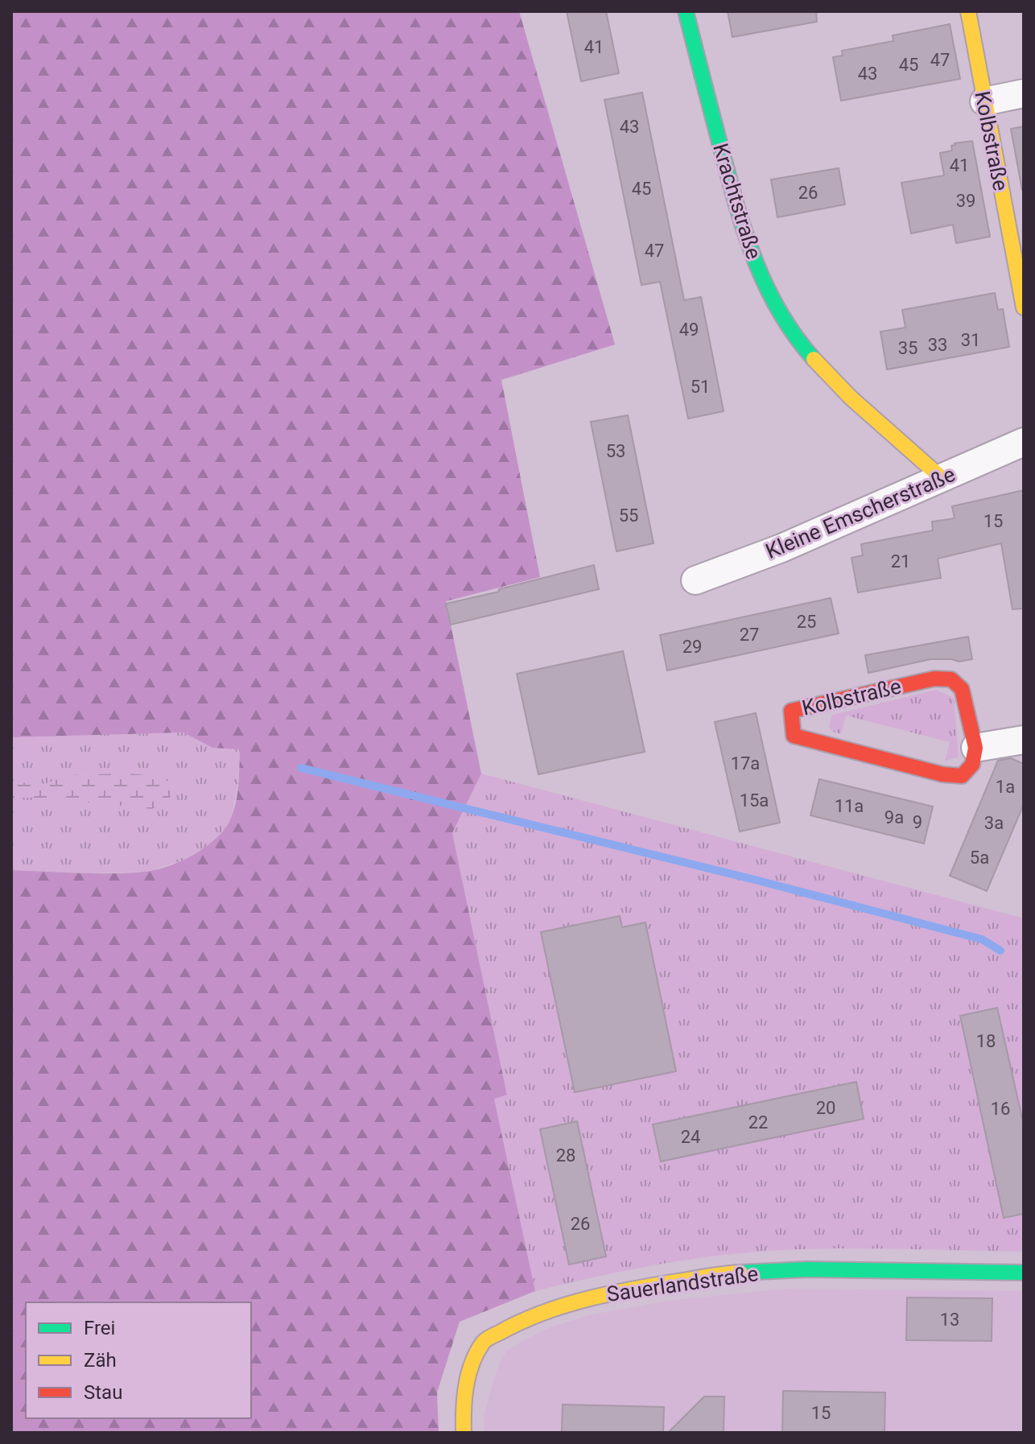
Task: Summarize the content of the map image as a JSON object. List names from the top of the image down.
{
  "streets": {
    "street": [
      "Kolbstraße",
      "Krachtstraße",
      "Kleine Emscherstraße",
      "Sauerlandstraße"
    ]
  },
  "crossings": [
    ["Krachtstraße", "Kleine Emscherstraße"]
  ],
  "house_numbers": [
    "41",
    "47",
    "45",
    "43",
    "43",
    "41",
    "45",
    "26",
    "39",
    "47",
    "49",
    "31",
    "33",
    "35",
    "51",
    "53",
    "55",
    "15",
    "21",
    "25",
    "27",
    "29",
    "17a",
    "1a",
    "15a",
    "11a",
    "9a",
    "9",
    "3a",
    "5a",
    "18",
    "20",
    "16",
    "22",
    "24",
    "28",
    "26",
    "13",
    "15"
  ],
  "legend": ["Frei", "Zäh", "Stau"]
}
